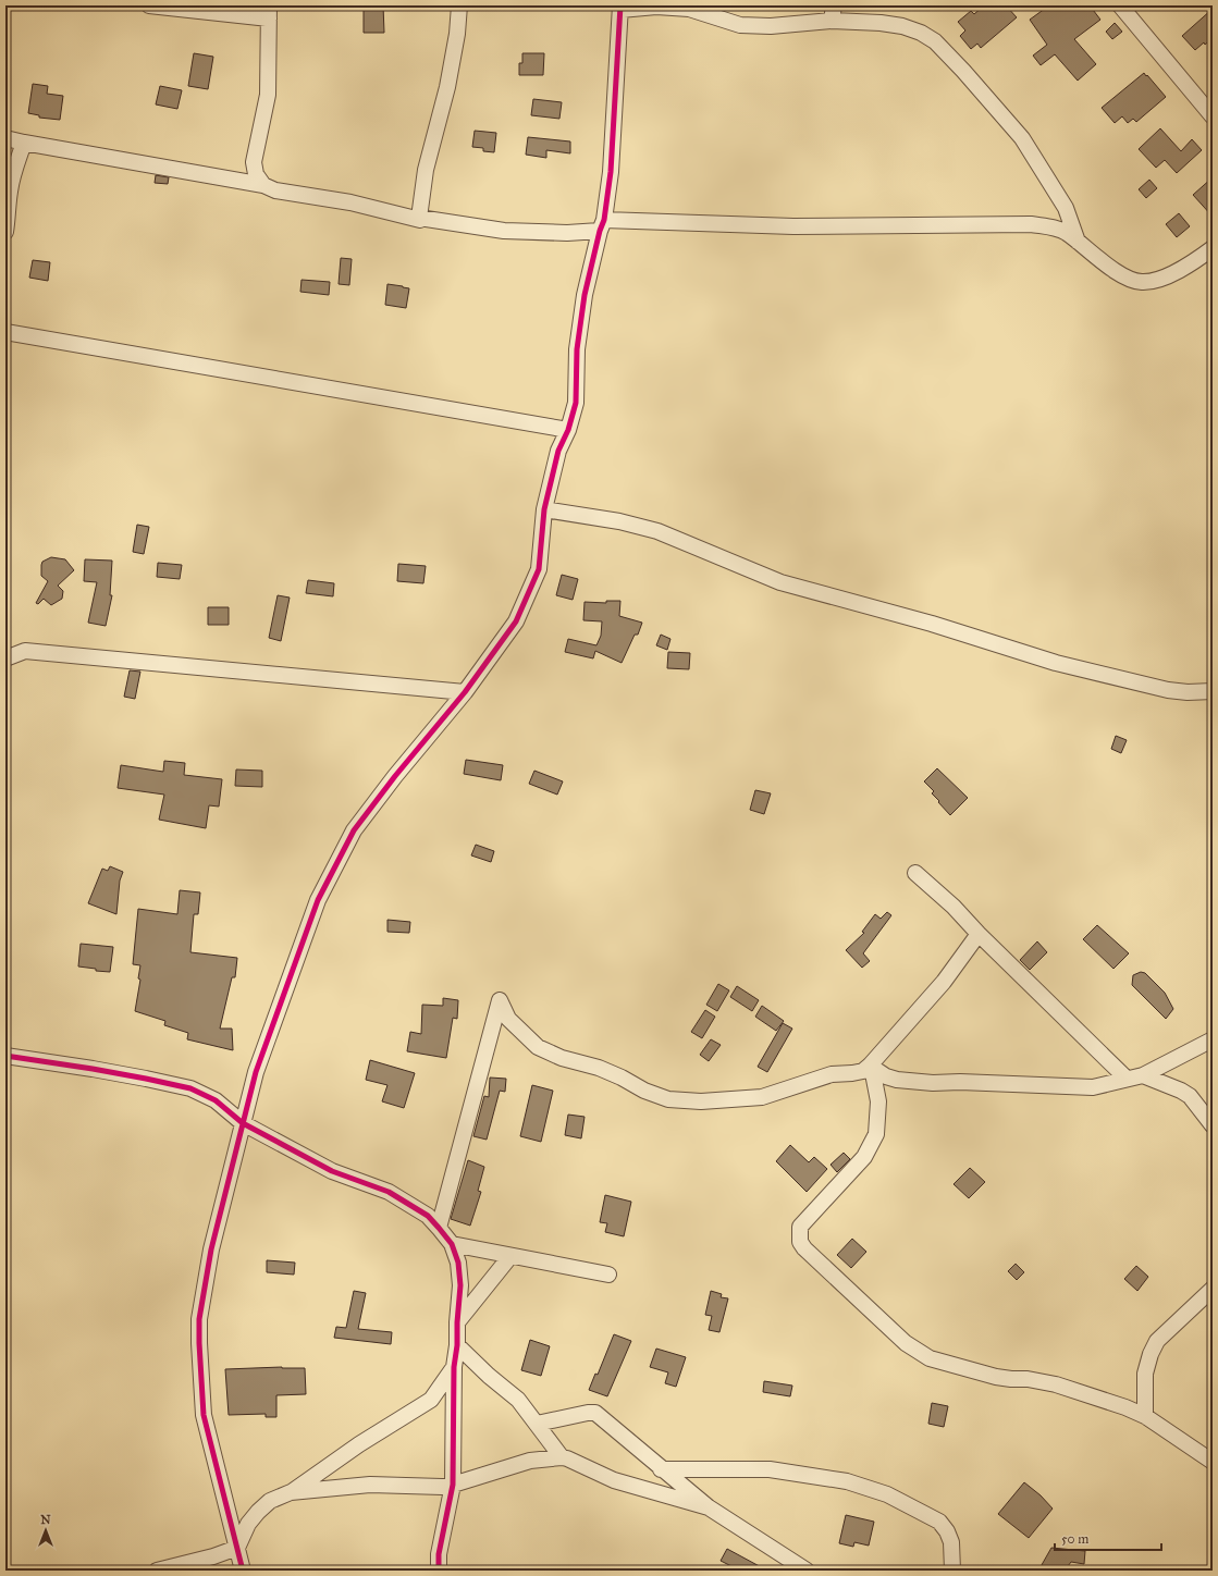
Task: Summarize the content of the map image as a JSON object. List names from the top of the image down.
{
  "scale_bar": "50 m",
  "north": "top"
}
